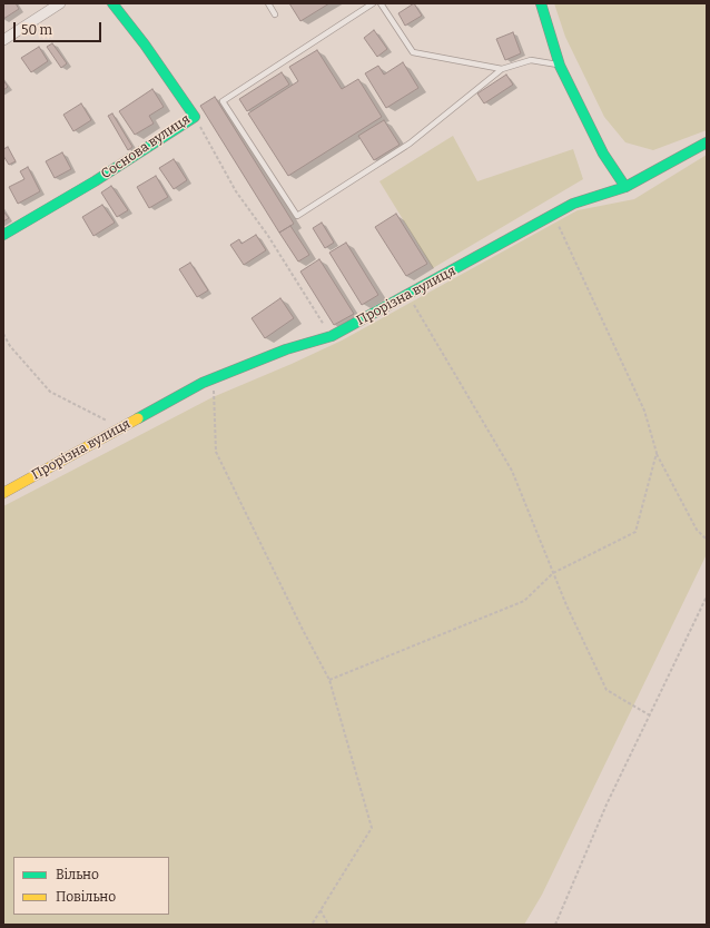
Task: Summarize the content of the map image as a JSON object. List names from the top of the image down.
{
  "streets": {
    "street": ["Соснова вулиця", "Прорізна вулиця"]
  },
  "legend": ["Вільно", "Повільно"],
  "scale_bar": "50 m"
}
